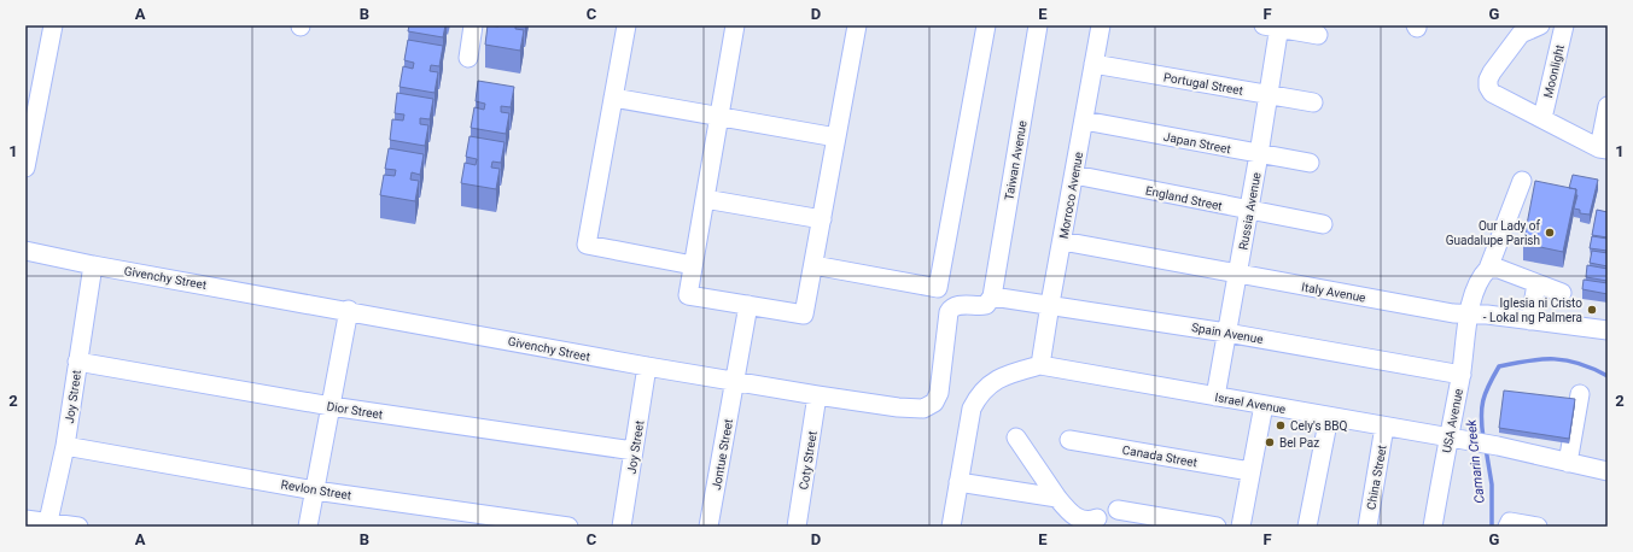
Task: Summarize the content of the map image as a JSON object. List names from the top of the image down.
{
  "streets": {
    "street": [
      "Moonlight",
      "Portugal Street",
      "Japan Street",
      "Taiwan Avenue",
      "Morroco Avenue",
      "England Street",
      "Russia Avenue",
      "Givenchy Street",
      "Italy Avenue",
      "Spain Avenue",
      "Joy Street",
      "Israel Avenue",
      "Dior Street",
      "USA Avenue",
      "Jontue Street",
      "Canada Street",
      "Coty Street",
      "China Street",
      "Revlon Street"
    ]
  },
  "crossings": [
    ["Portugal Street", "Morroco Avenue"],
    ["Portugal Street", "Russia Avenue"],
    ["Japan Street", "Morroco Avenue"],
    ["Japan Street", "Russia Avenue"],
    ["Taiwan Avenue", "Givenchy Street"],
    ["Taiwan Avenue", "Spain Avenue"],
    ["Morroco Avenue", "England Street"],
    ["Morroco Avenue", "Italy Avenue"],
    ["Morroco Avenue", "Spain Avenue"],
    ["Morroco Avenue", "Israel Avenue"],
    ["England Street", "Russia Avenue"],
    ["Russia Avenue", "Italy Avenue"],
    ["Russia Avenue", "Spain Avenue"],
    ["Russia Avenue", "Israel Avenue"],
    ["Givenchy Street", "Spain Avenue"],
    ["Givenchy Street", "Joy Street"],
    ["Givenchy Street", "Jontue Street"],
    ["Givenchy Street", "Coty Street"],
    ["Italy Avenue", "USA Avenue"],
    ["Spain Avenue", "USA Avenue"],
    ["Joy Street", "Dior Street"],
    ["Joy Street", "Revlon Street"],
    ["Israel Avenue", "USA Avenue"],
    ["Israel Avenue", "China Street"]
  ],
  "water": ["Camarin Creek"],
  "places": [
    "Our Lady of Guadalupe Parish",
    "Iglesia ni Cristo - Lokal ng Palmera",
    "Cely's BBQ",
    "Bel Paz"
  ],
  "grid": {
    "columns": [
      "A",
      "B",
      "C",
      "D",
      "E",
      "F",
      "G"
    ],
    "rows": ["1", "2"]
  }
}
